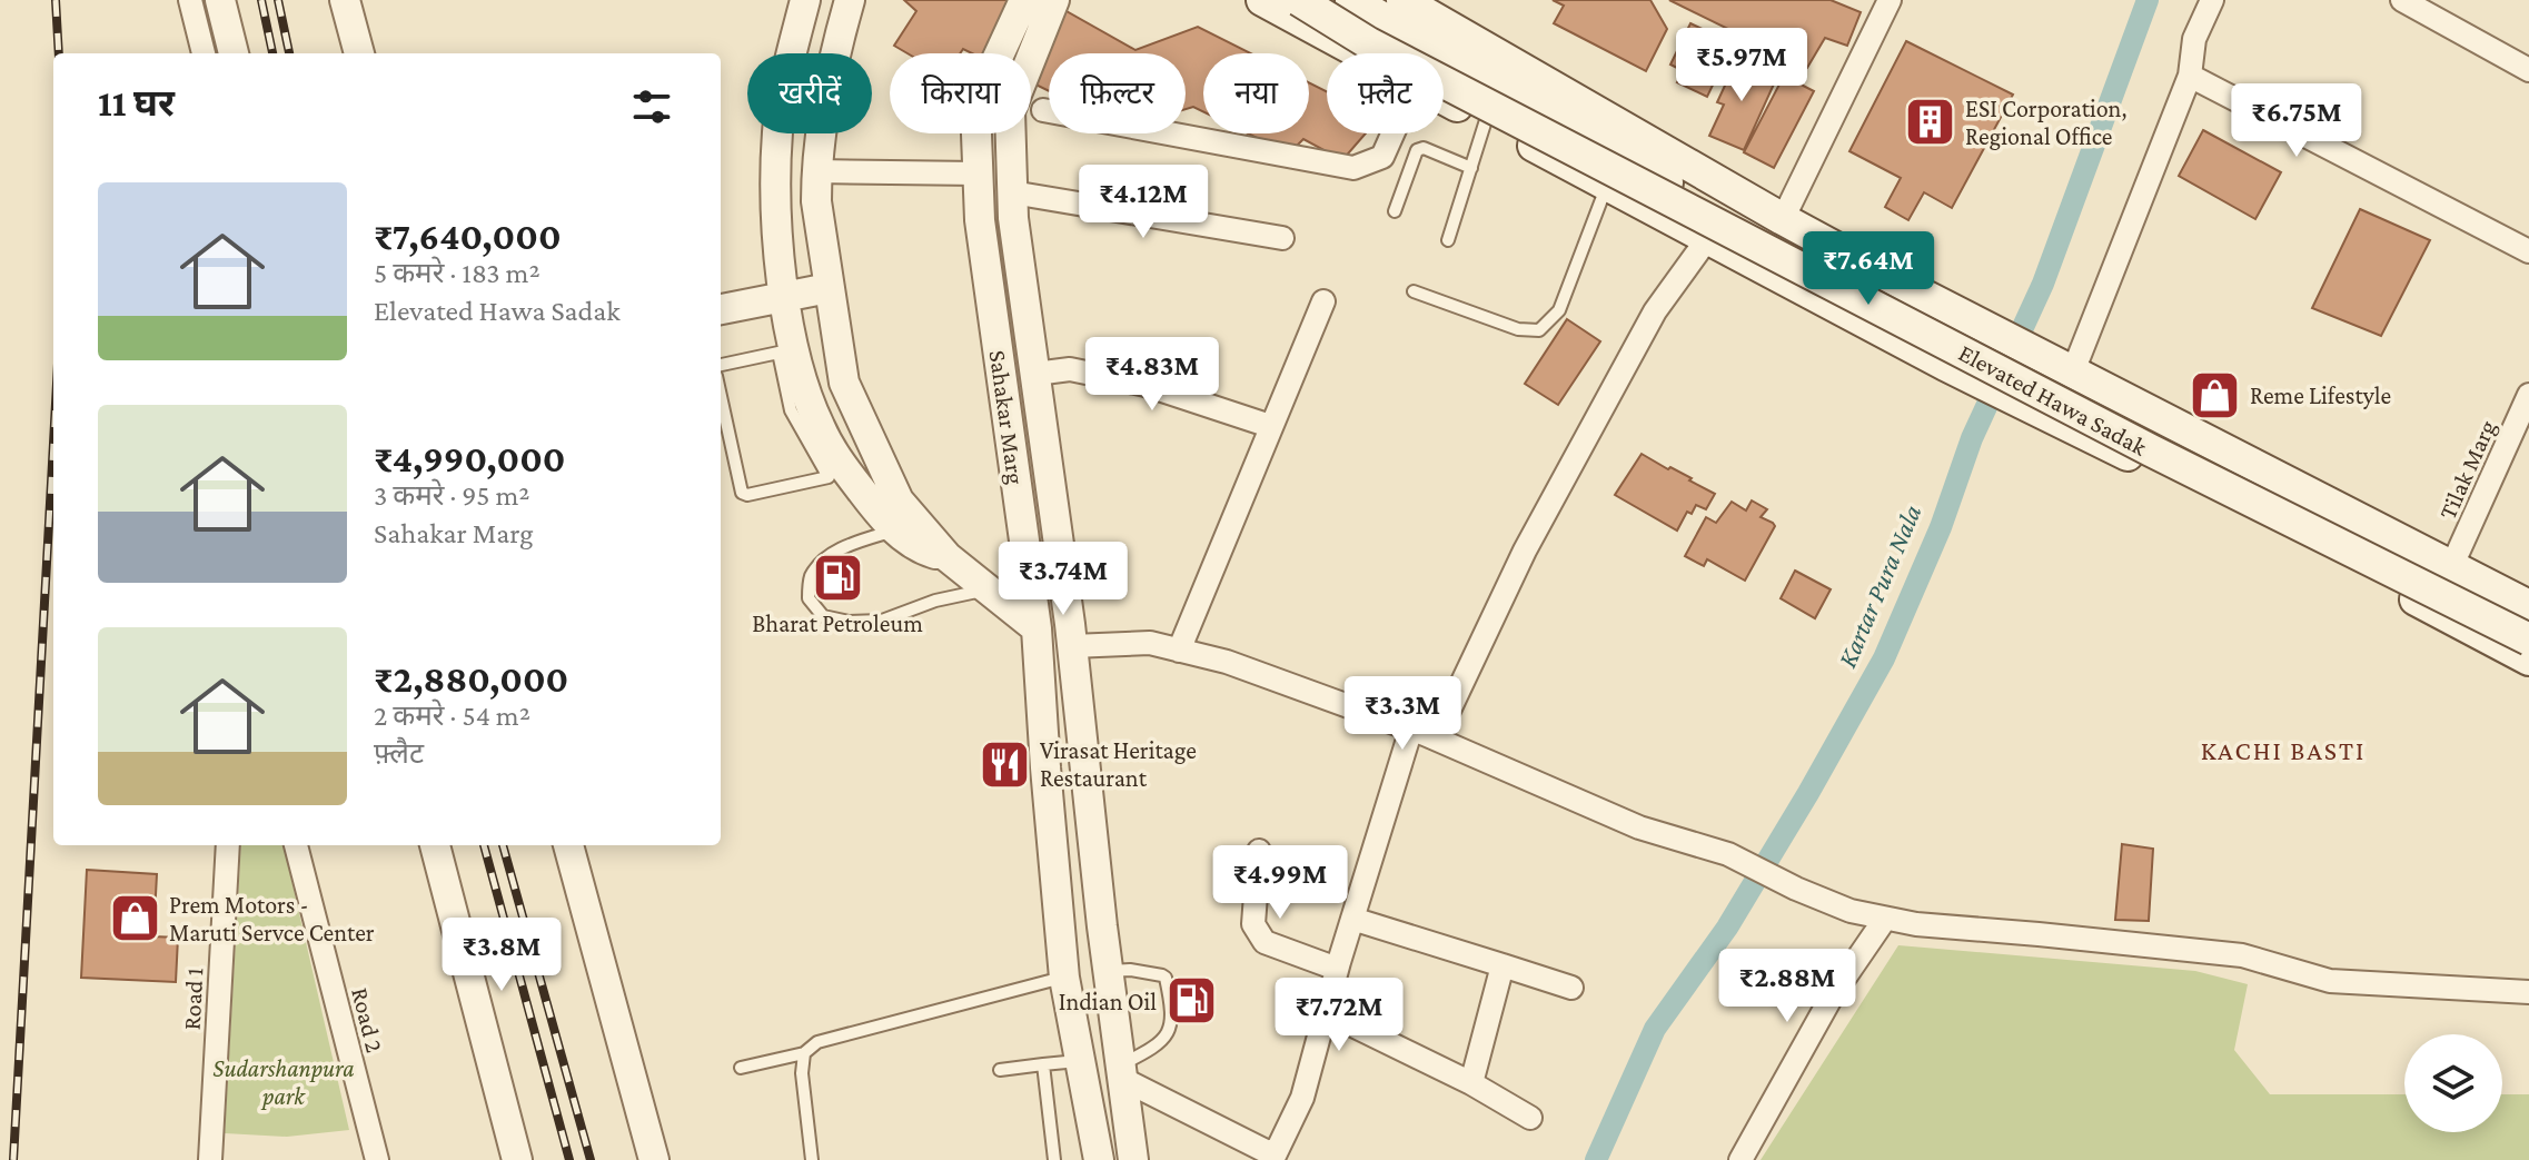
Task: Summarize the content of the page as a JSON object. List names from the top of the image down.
{
  "streets": {
    "main road": ["Elevated Hawa Sadak"],
    "street": [
      "Sahakar Marg",
      "Tilak Marg",
      "Road 1",
      "Road 2"
    ]
  },
  "districts": ["KACHI BASTI"],
  "water": ["Kartar Pura Nala"],
  "parks": ["Sudarshanpura park"],
  "places": {
    "building": ["ESI Corporation, Regional Office"],
    "shop": ["Reme Lifestyle", "Prem Motors - Maruti Servce Center"],
    "fuel station": ["Bharat Petroleum", "Indian Oil"],
    "restaurant": ["Virasat Heritage Restaurant"]
  },
  "page": {
    "price": [
      "₹5.97M",
      "₹6.75M",
      "₹4.12M",
      "₹7.64M",
      "₹4.83M",
      "₹3.74M",
      "₹3.3M",
      "₹4.99M",
      "₹3.8M",
      "₹2.88M",
      "₹7.72M"
    ],
    "chip": [
      "खरीदें",
      "किराया",
      "फ़िल्टर",
      "नया",
      "फ़्लैट"
    ],
    "heading": "11 घर",
    "list": [
      {
        "name": "₹7,640,000",
        "note": "5 कमरे · 183 m² · Elevated Hawa Sadak"
      },
      {
        "name": "₹4,990,000",
        "note": "3 कमरे · 95 m² · Sahakar Marg"
      },
      {
        "name": "₹2,880,000",
        "note": "2 कमरे · 54 m² · फ़्लैट"
      }
    ]
  }
}
